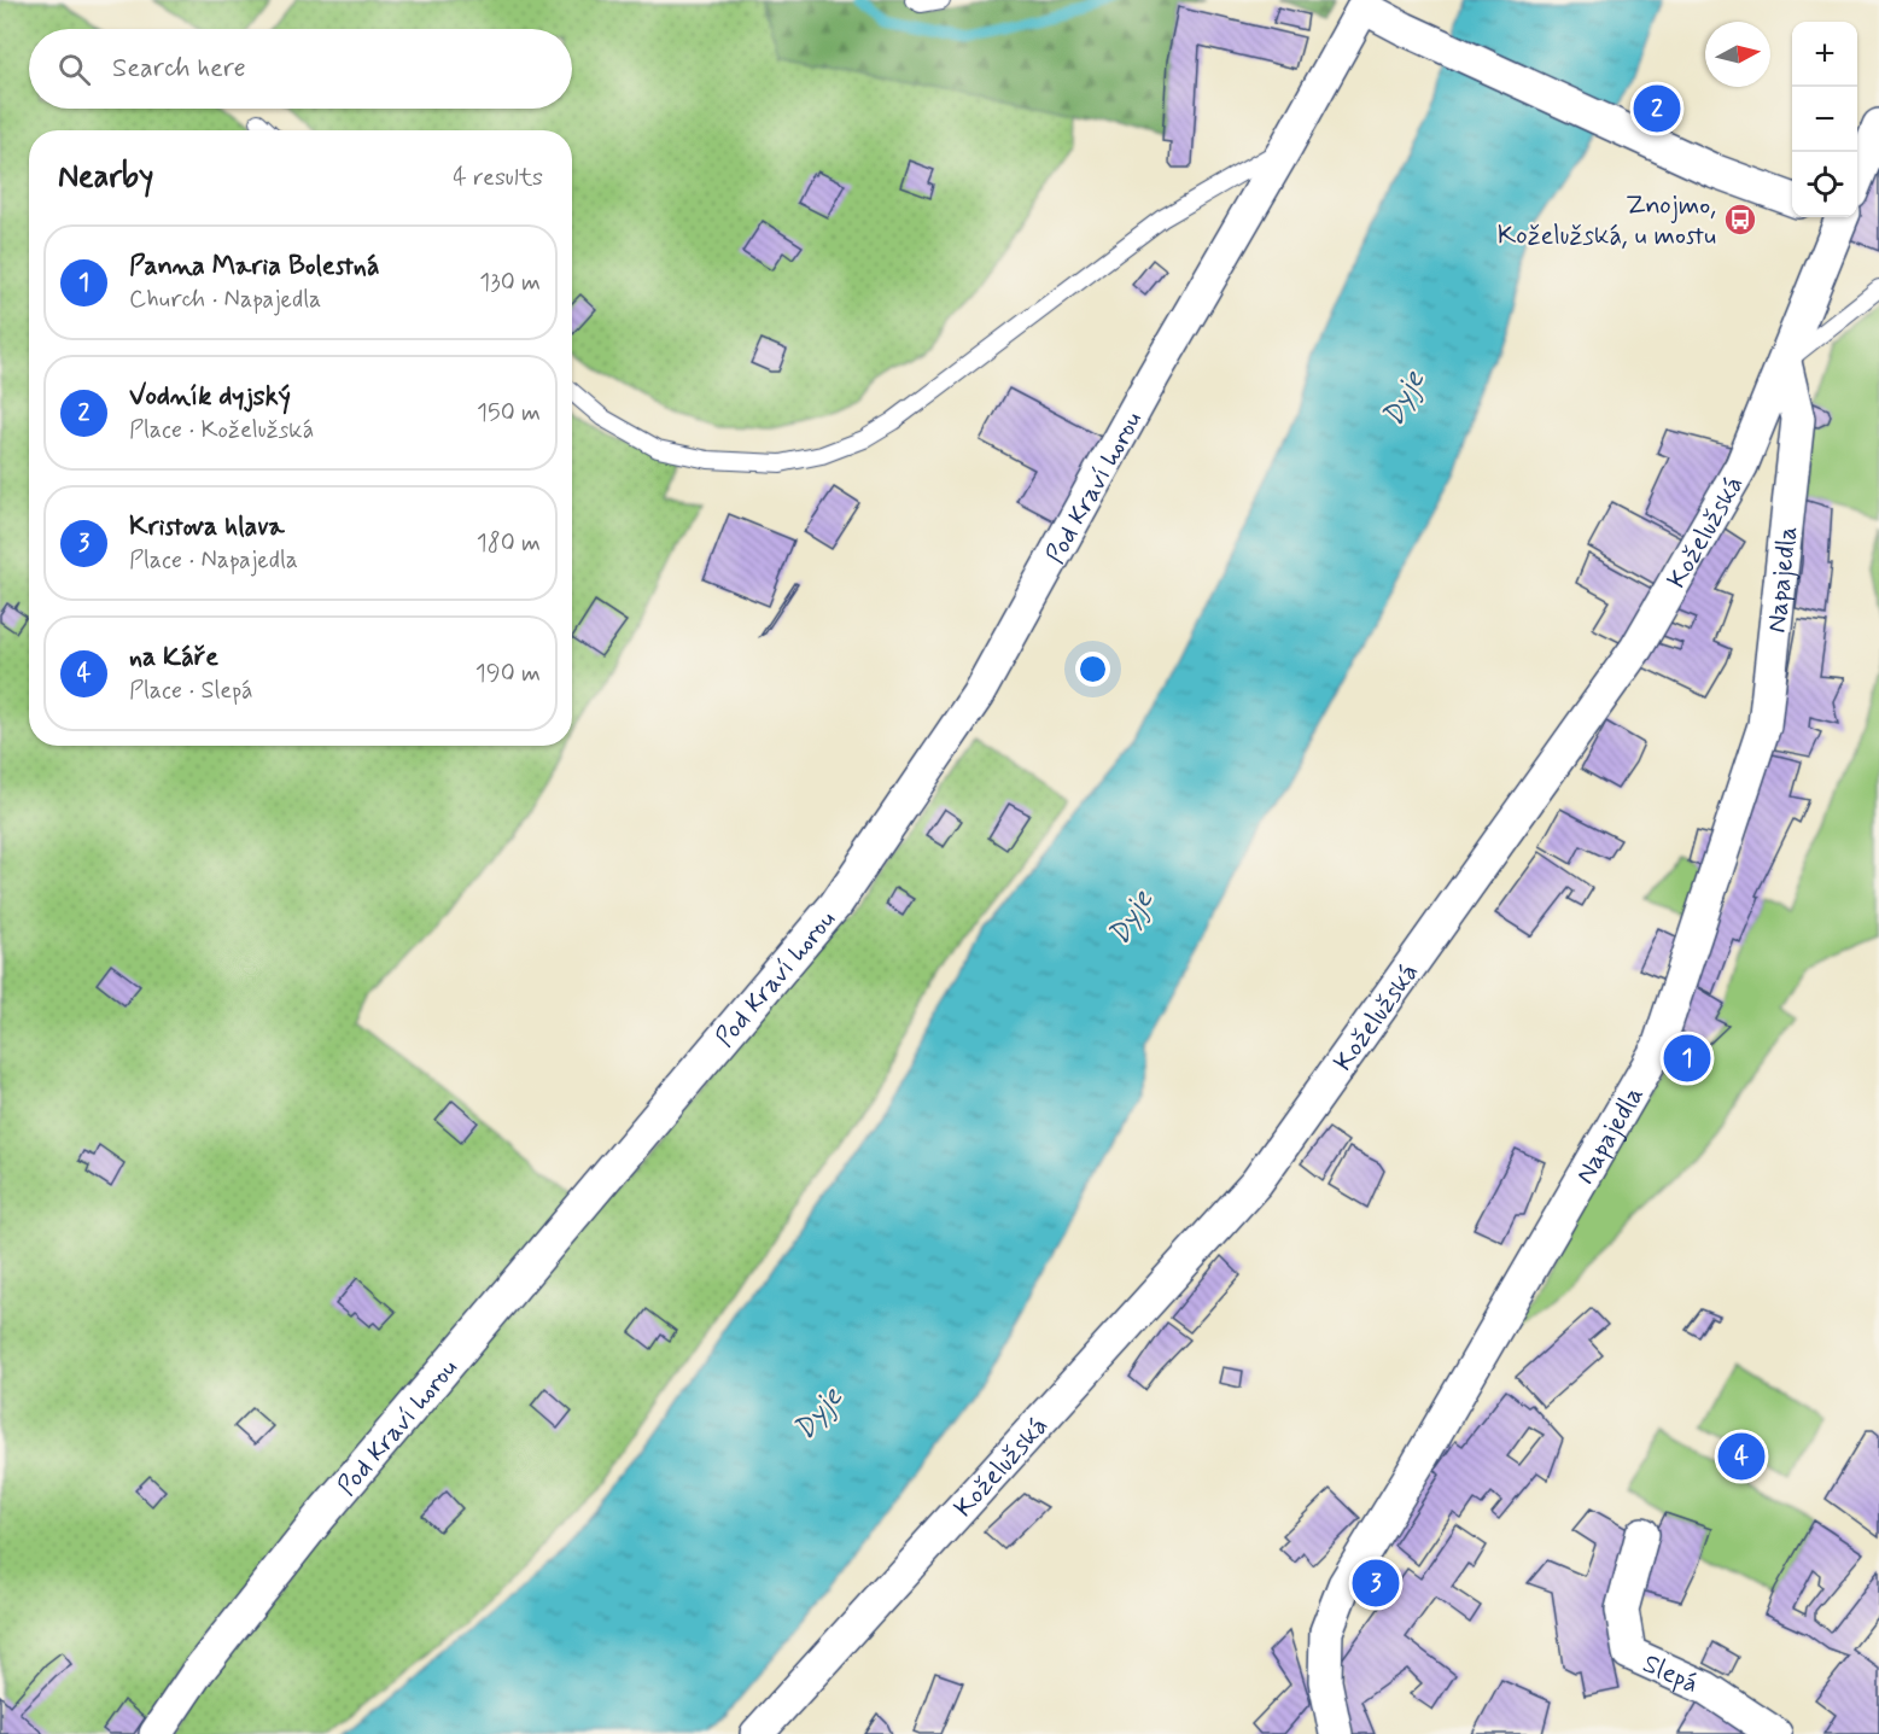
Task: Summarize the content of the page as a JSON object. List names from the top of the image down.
{
  "streets": {
    "street": [
      "Pod Kraví horou",
      "Koželužská",
      "Napajedla",
      "Slepá"
    ]
  },
  "crossings": [
    ["Koželužská", "Napajedla"]
  ],
  "water": ["Dyje"],
  "places": {
    "bus stop": ["Znojmo, Koželužská, u mostu"]
  },
  "north": "right",
  "page": {
    "map_buttons": ["+", "−"],
    "search": "Search here",
    "pins": [
      "2",
      "1",
      "4",
      "3"
    ],
    "heading": ["Nearby", "4 results"],
    "list": [
      {
        "mark": "1",
        "name": "Panna Maria Bolestná",
        "note": "Church · Napajedla",
        "value": "130 m"
      },
      {
        "mark": "2",
        "name": "Vodník dyjský",
        "note": "Place · Koželužská",
        "value": "150 m"
      },
      {
        "mark": "3",
        "name": "Kristova hlava",
        "note": "Place · Napajedla",
        "value": "180 m"
      },
      {
        "mark": "4",
        "name": "na Káře",
        "note": "Place · Slepá",
        "value": "190 m"
      }
    ]
  }
}
